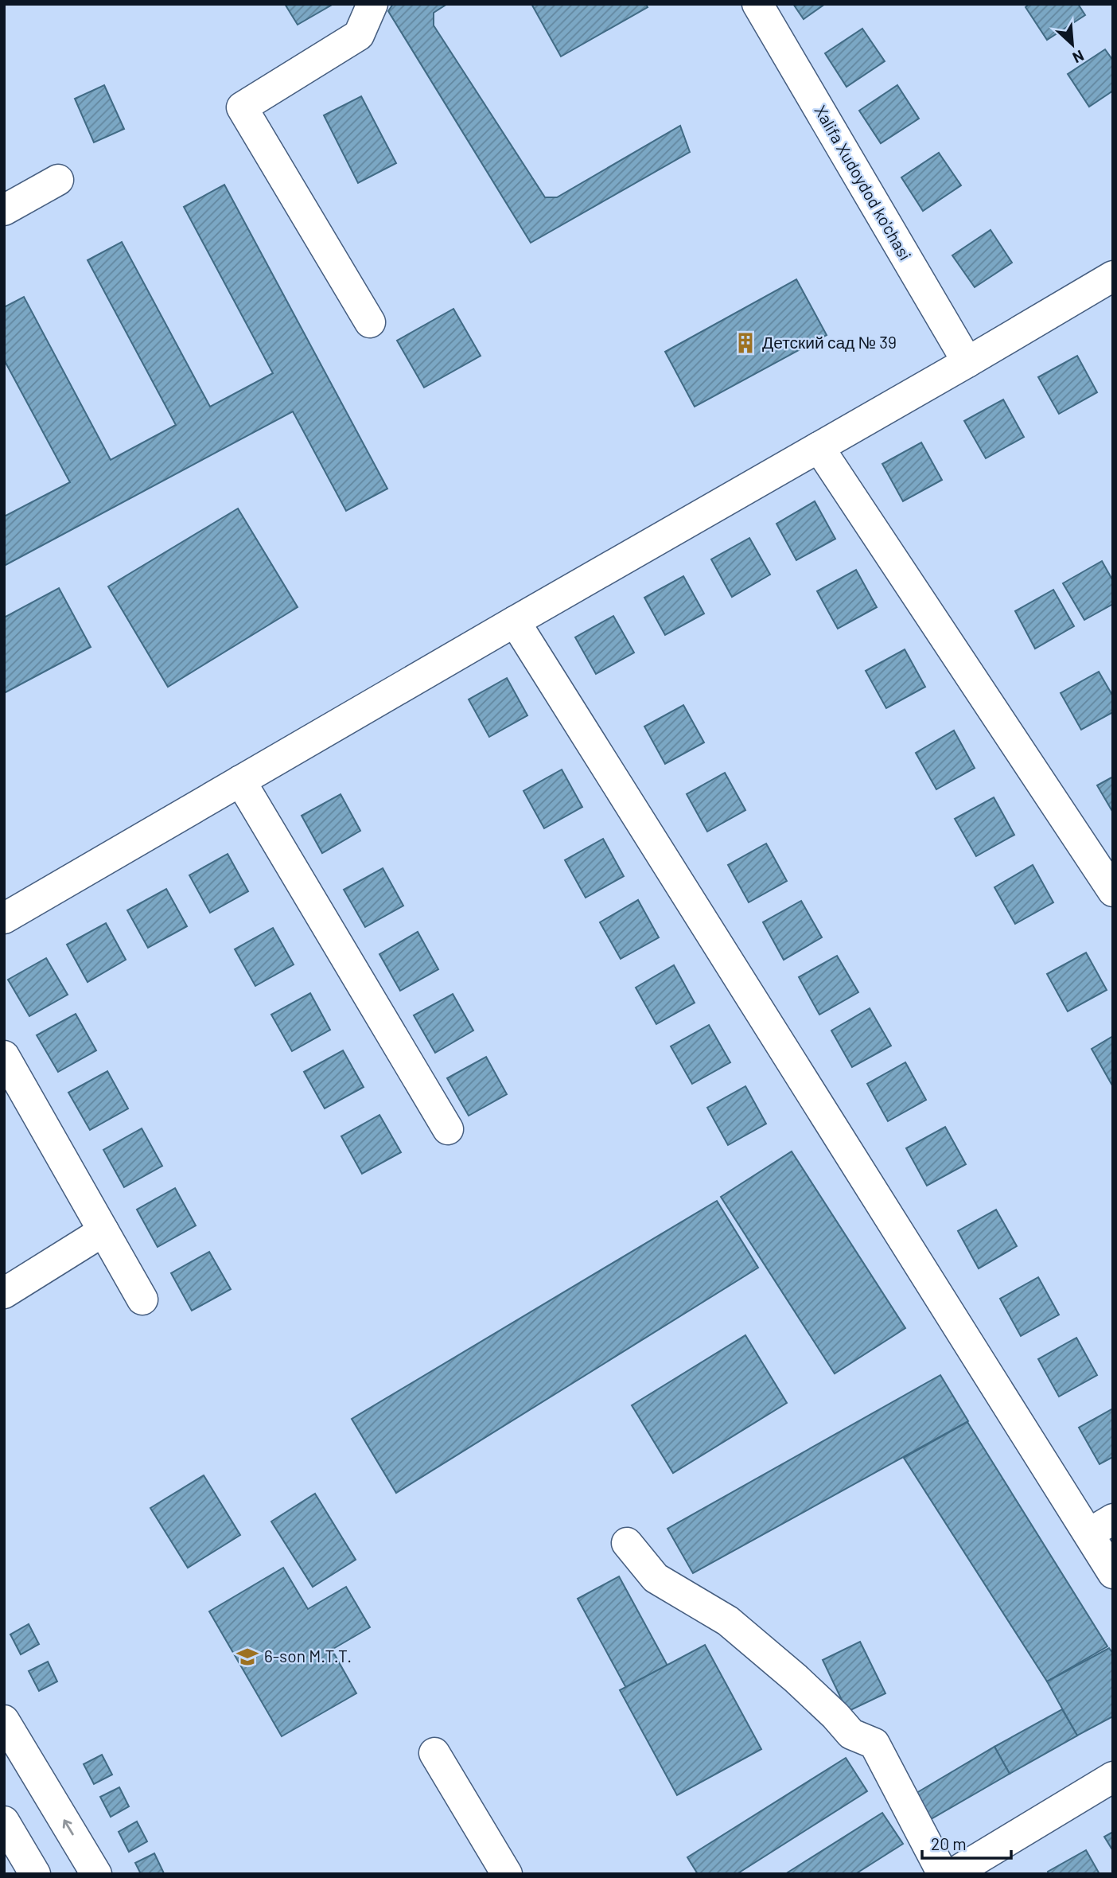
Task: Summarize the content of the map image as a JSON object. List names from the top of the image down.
{
  "streets": {
    "street": ["Xalifa Xudoydod ko'chasi"]
  },
  "places": {
    "building": ["Детский сад № 39"],
    "school or university": ["6-son M.T.T."]
  },
  "scale_bar": "20 m",
  "north": "bottom right"
}
